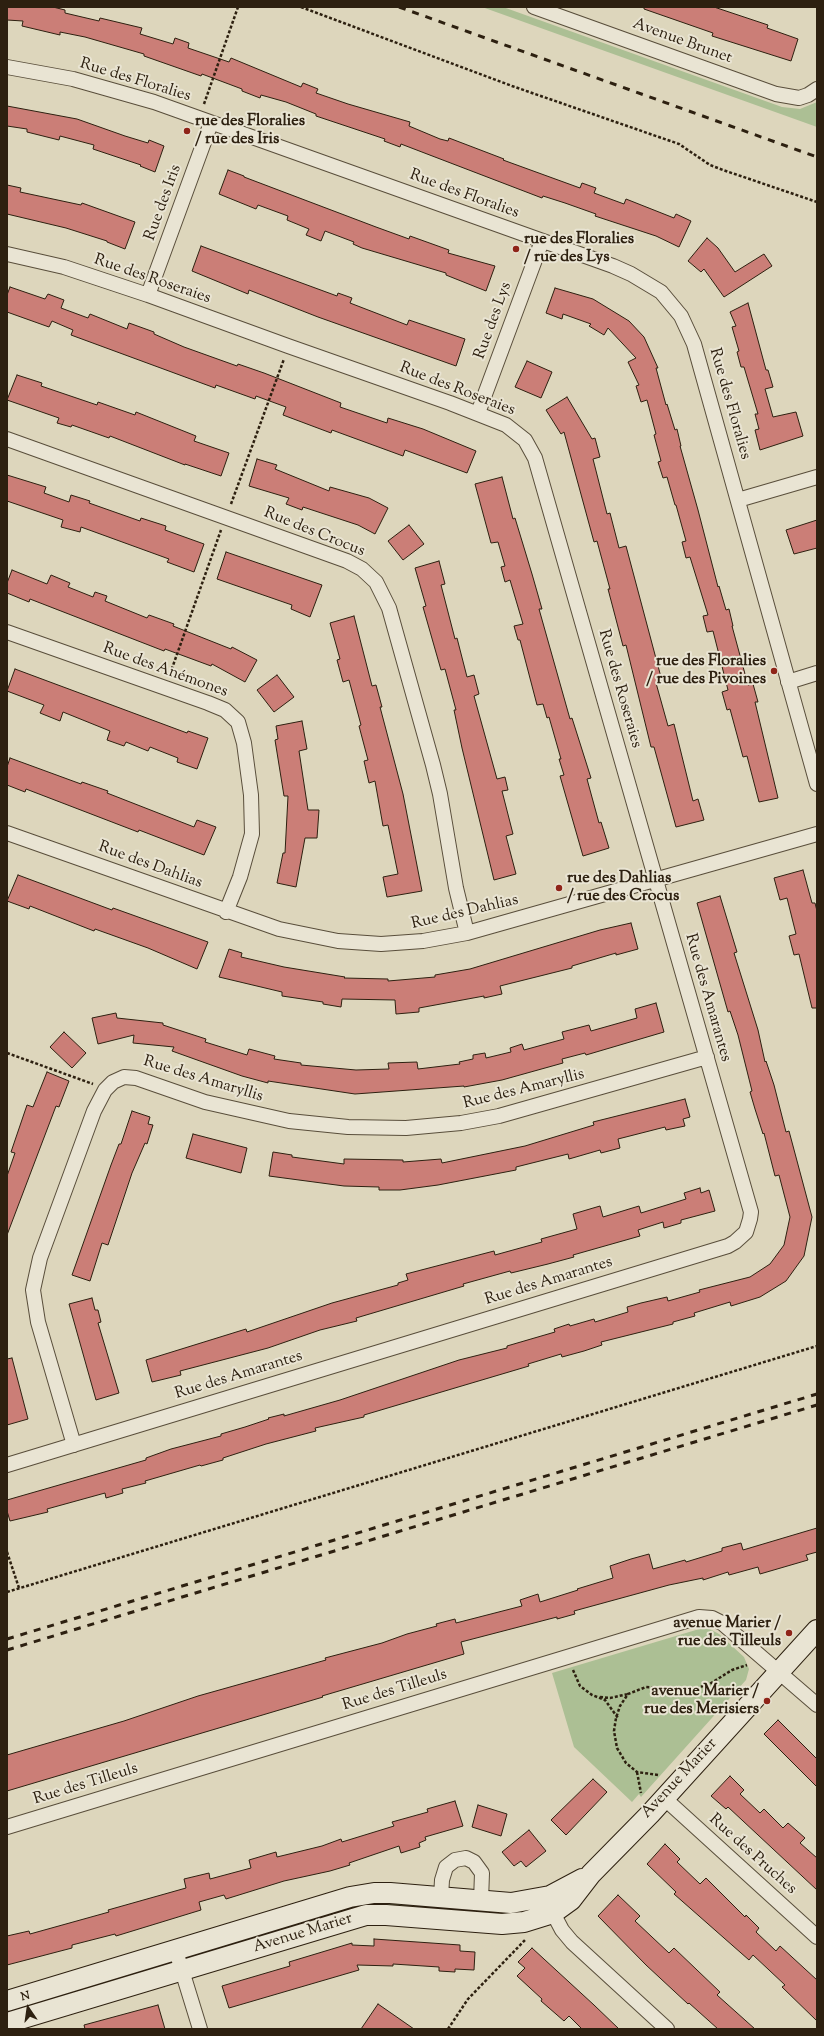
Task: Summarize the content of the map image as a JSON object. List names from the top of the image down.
{
  "streets": {
    "street": [
      "Avenue Brunet",
      "Rue des Floralies",
      "Rue des Iris",
      "Rue des Roseraies",
      "Rue des Lys",
      "Rue des Crocus",
      "Rue des Anémones",
      "Rue des Dahlias",
      "Rue des Amarantes",
      "Rue des Amaryllis",
      "Rue des Tilleuls",
      "Avenue Marier",
      "Rue des Pruches"
    ]
  },
  "crossings": [
    ["Rue des Floralies", "Rue des Iris"],
    ["Rue des Floralies", "Rue des Lys"],
    ["Rue des Iris", "Rue des Roseraies"],
    ["Rue des Roseraies", "Rue des Lys"],
    ["Rue des Roseraies", "Rue des Dahlias"],
    ["Rue des Roseraies", "Rue des Amarantes"],
    ["Rue des Crocus", "Rue des Dahlias"],
    ["Rue des Anémones", "Rue des Dahlias"],
    ["Rue des Dahlias", "Rue des Amarantes"],
    ["Rue des Amarantes", "Rue des Amaryllis"],
    ["Rue des Tilleuls", "Avenue Marier"],
    ["Avenue Marier", "Rue des Pruches"]
  ],
  "places": [
    "rue des Floralies / rue des Iris",
    "rue des Floralies / rue des Lys",
    "rue des Floralies / rue des Pivoines",
    "rue des Dahlias / rue des Crocus",
    "avenue Marier / rue des Tilleuls",
    "avenue Marier / rue des Merisiers"
  ],
  "north": "top"
}
